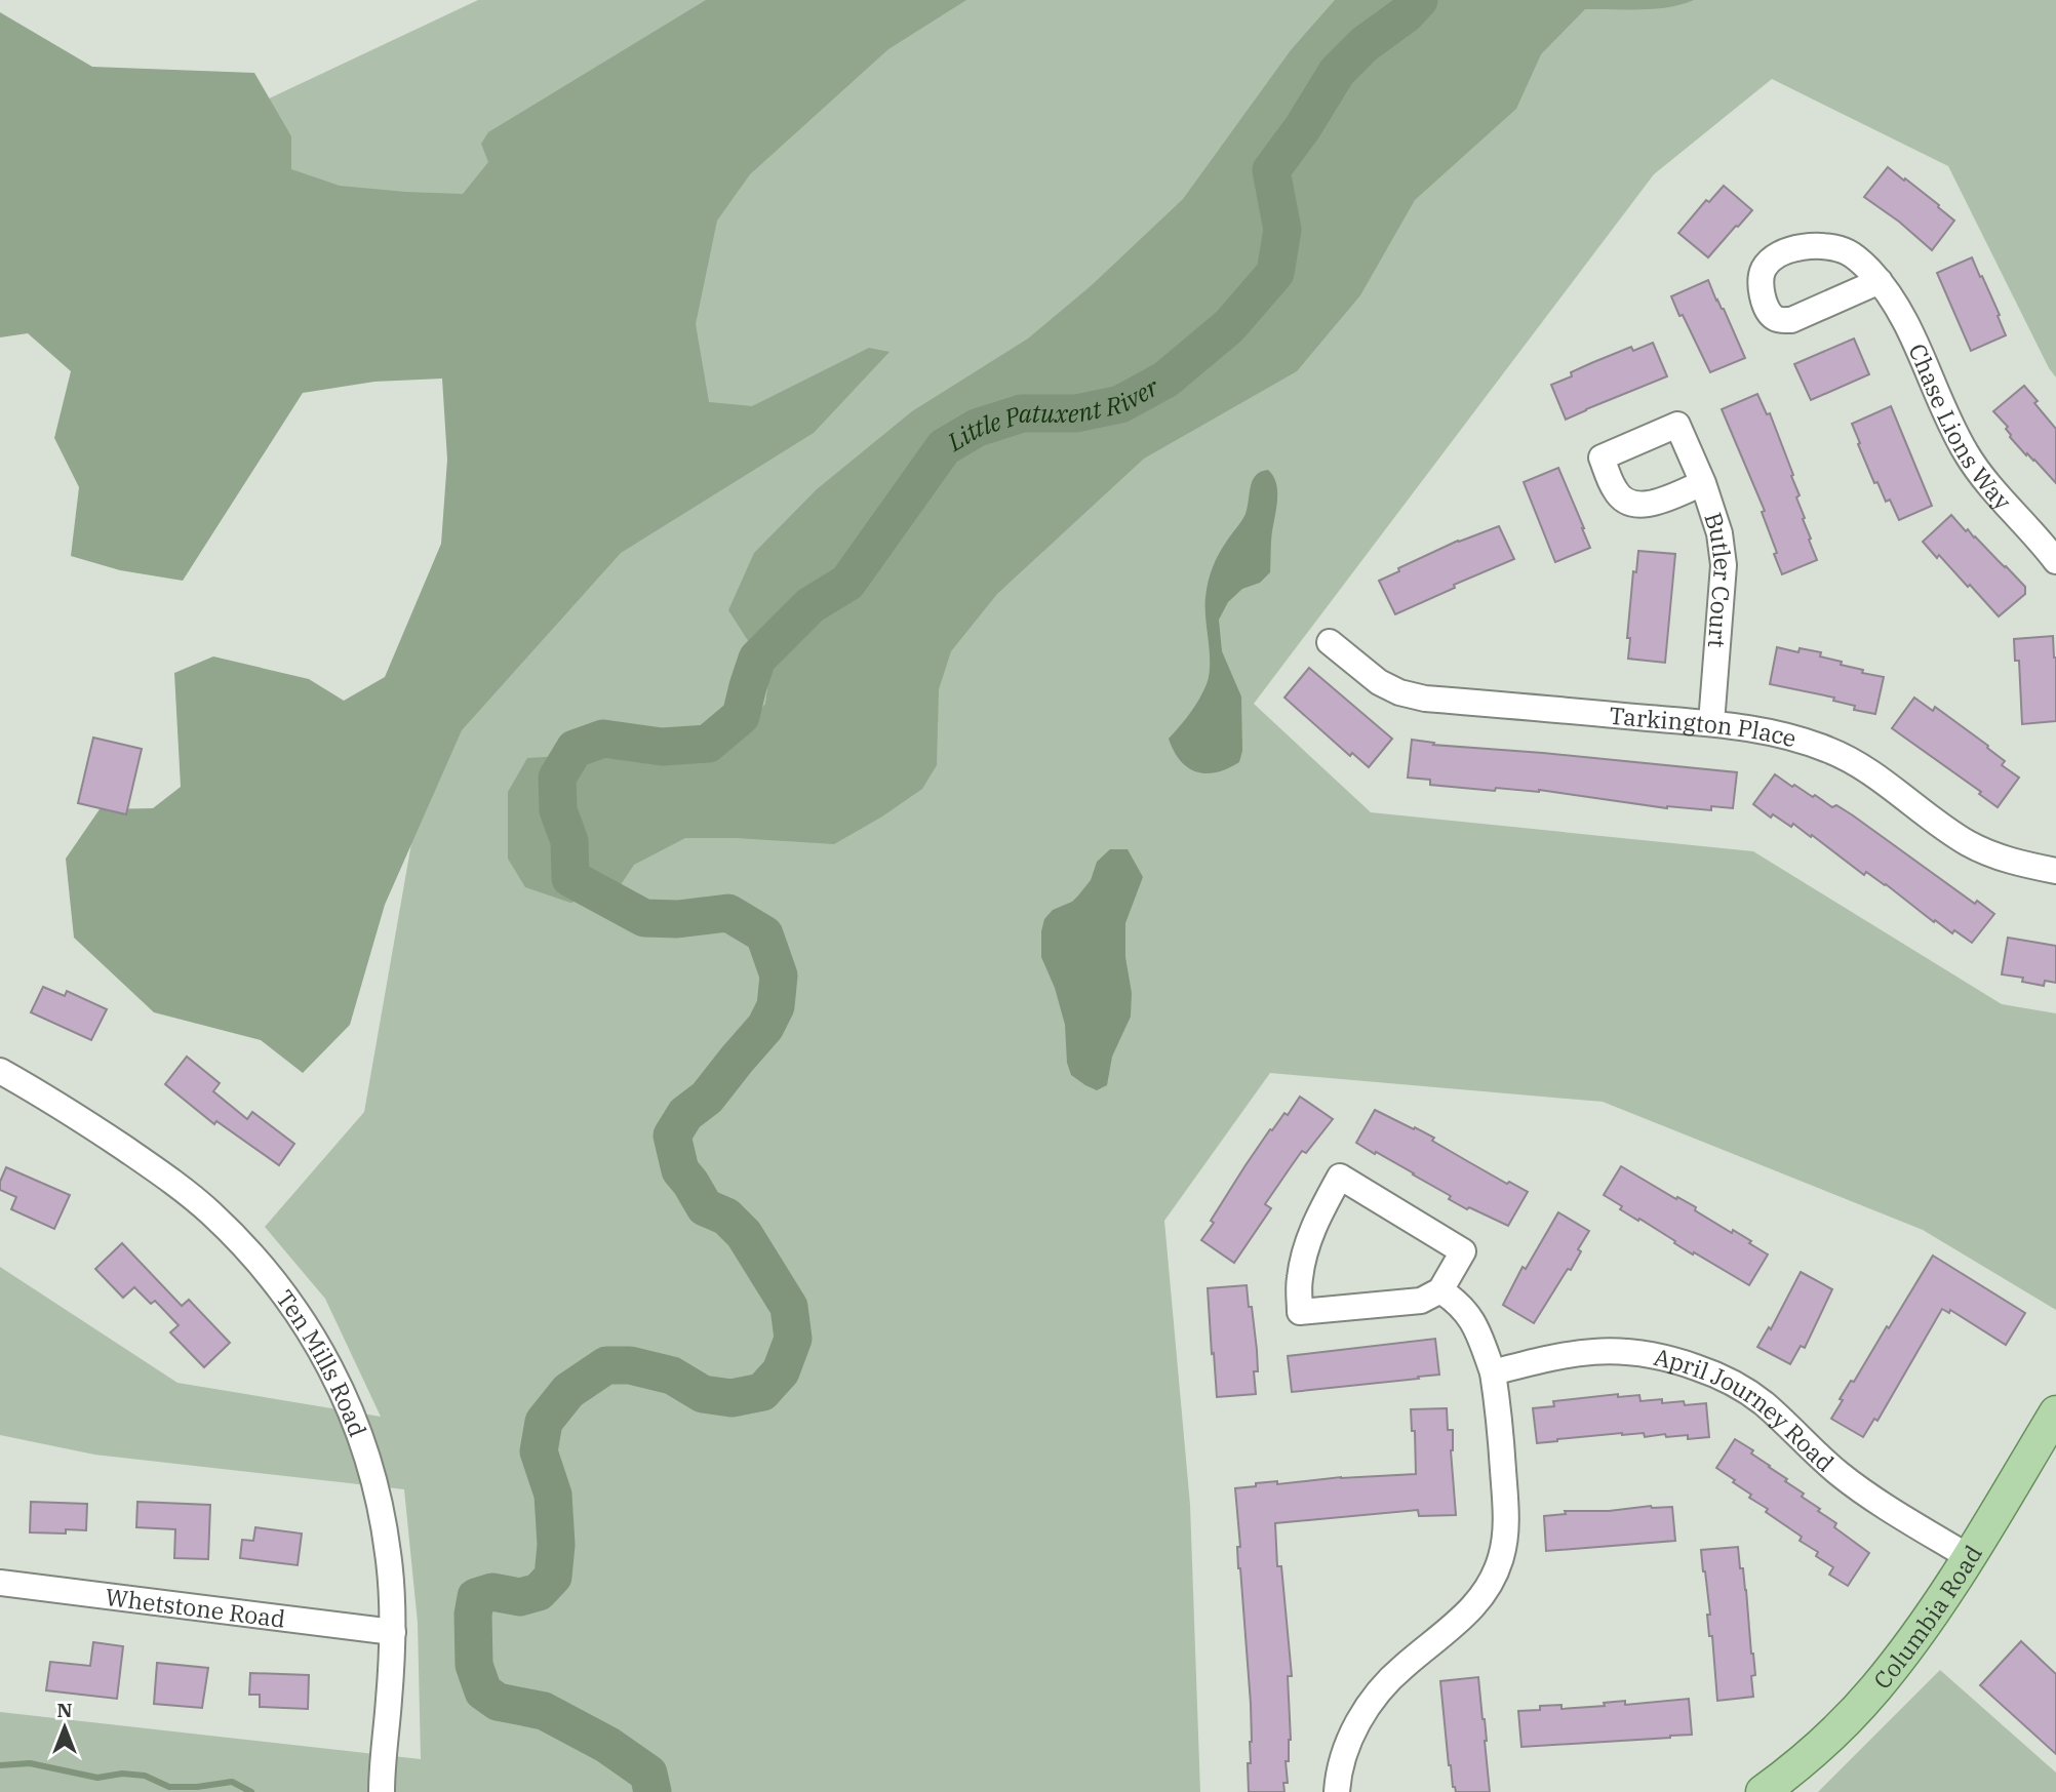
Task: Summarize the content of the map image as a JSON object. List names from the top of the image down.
{
  "streets": {
    "main road": ["Columbia Road"],
    "street": [
      "Chase Lions Way",
      "Butler Court",
      "Tarkington Place",
      "Ten Mills Road",
      "April Journey Road",
      "Whetstone Road"
    ]
  },
  "crossings": [
    ["Butler Court", "Tarkington Place"],
    ["Ten Mills Road", "Whetstone Road"],
    ["April Journey Road", "Columbia Road"]
  ],
  "water": ["Little Patuxent River"],
  "north": "top"
}
